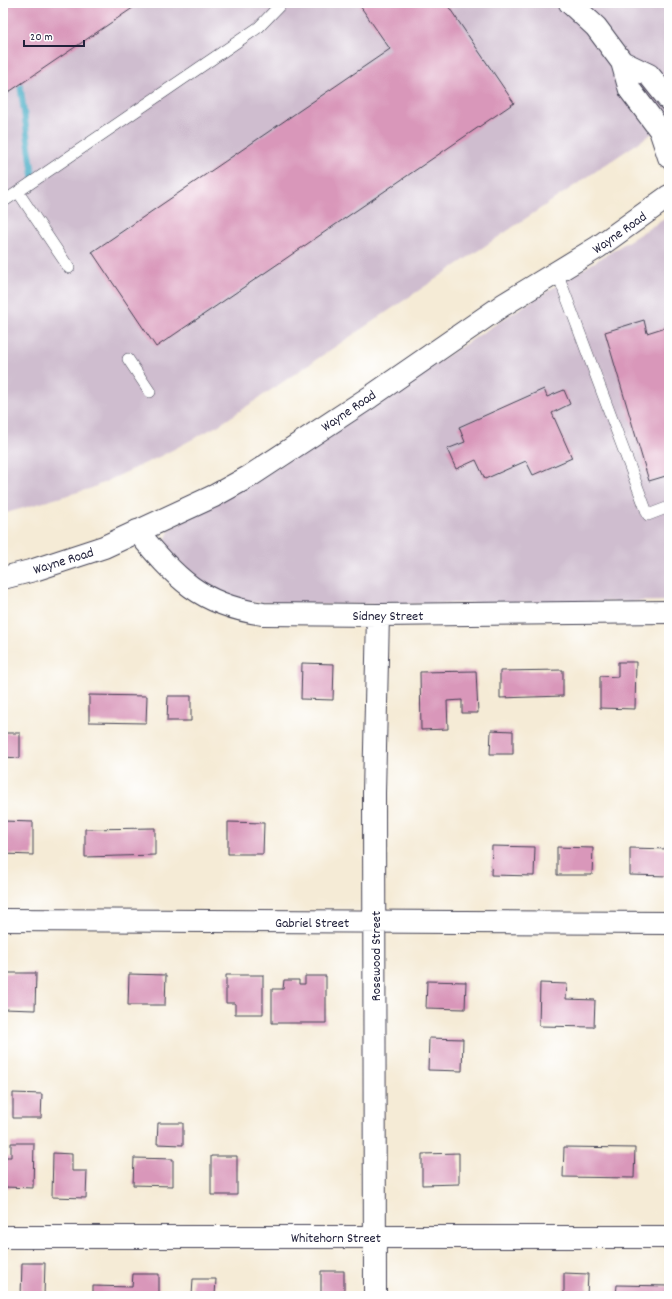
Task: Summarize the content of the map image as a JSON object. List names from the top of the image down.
{
  "streets": {
    "street": [
      "Wayne Road",
      "Sidney Street",
      "Gabriel Street",
      "Rosewood Street",
      "Whitehorn Street"
    ]
  },
  "crossings": [
    ["Wayne Road", "Sidney Street"],
    ["Sidney Street", "Rosewood Street"],
    ["Gabriel Street", "Rosewood Street"],
    ["Rosewood Street", "Whitehorn Street"]
  ],
  "scale_bar": "20 m"
}
